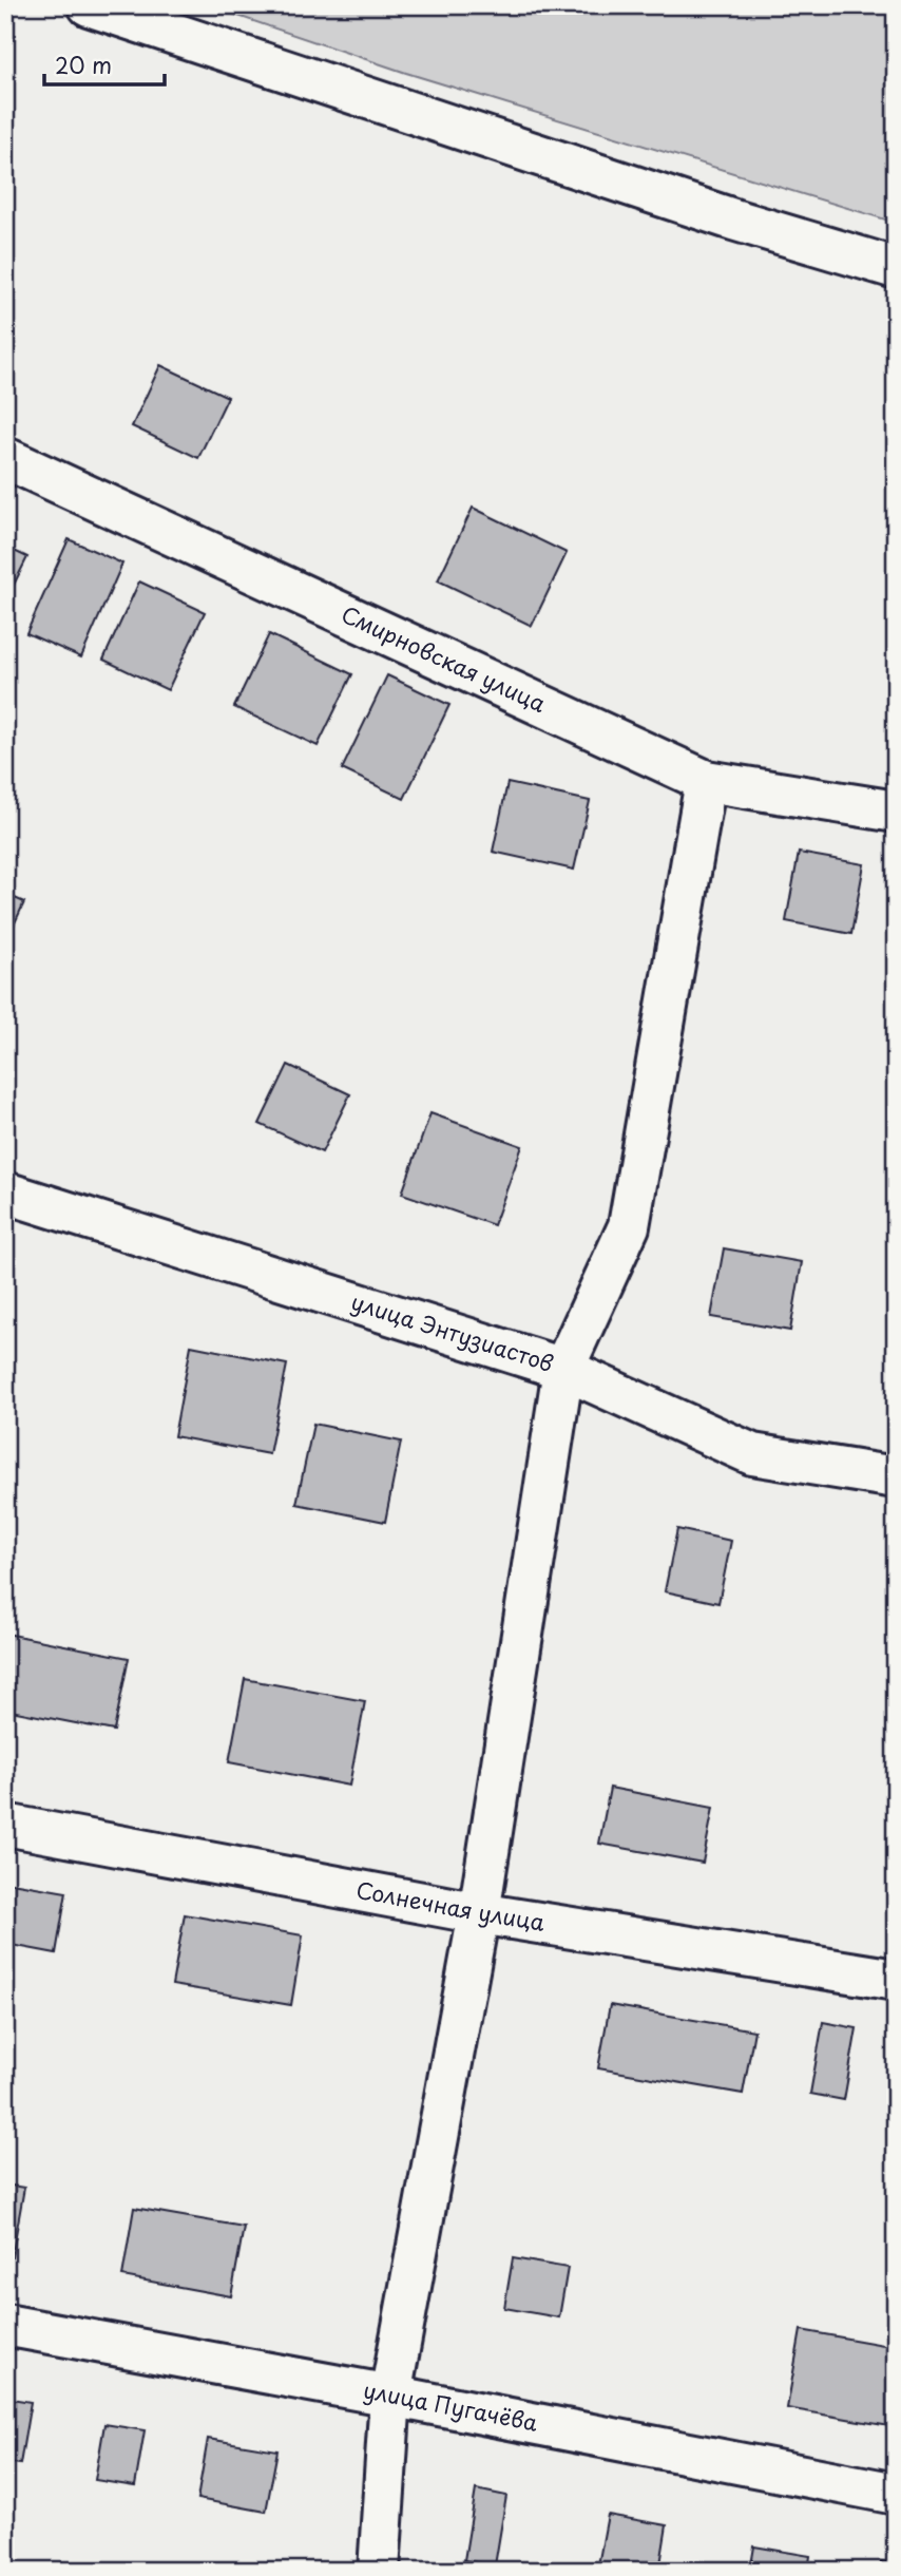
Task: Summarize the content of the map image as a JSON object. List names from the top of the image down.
{
  "streets": {
    "street": [
      "Смирновская улица",
      "улица Энтузиастов",
      "Солнечная улица",
      "улица Пугачёва"
    ]
  },
  "scale_bar": "20 m"
}
